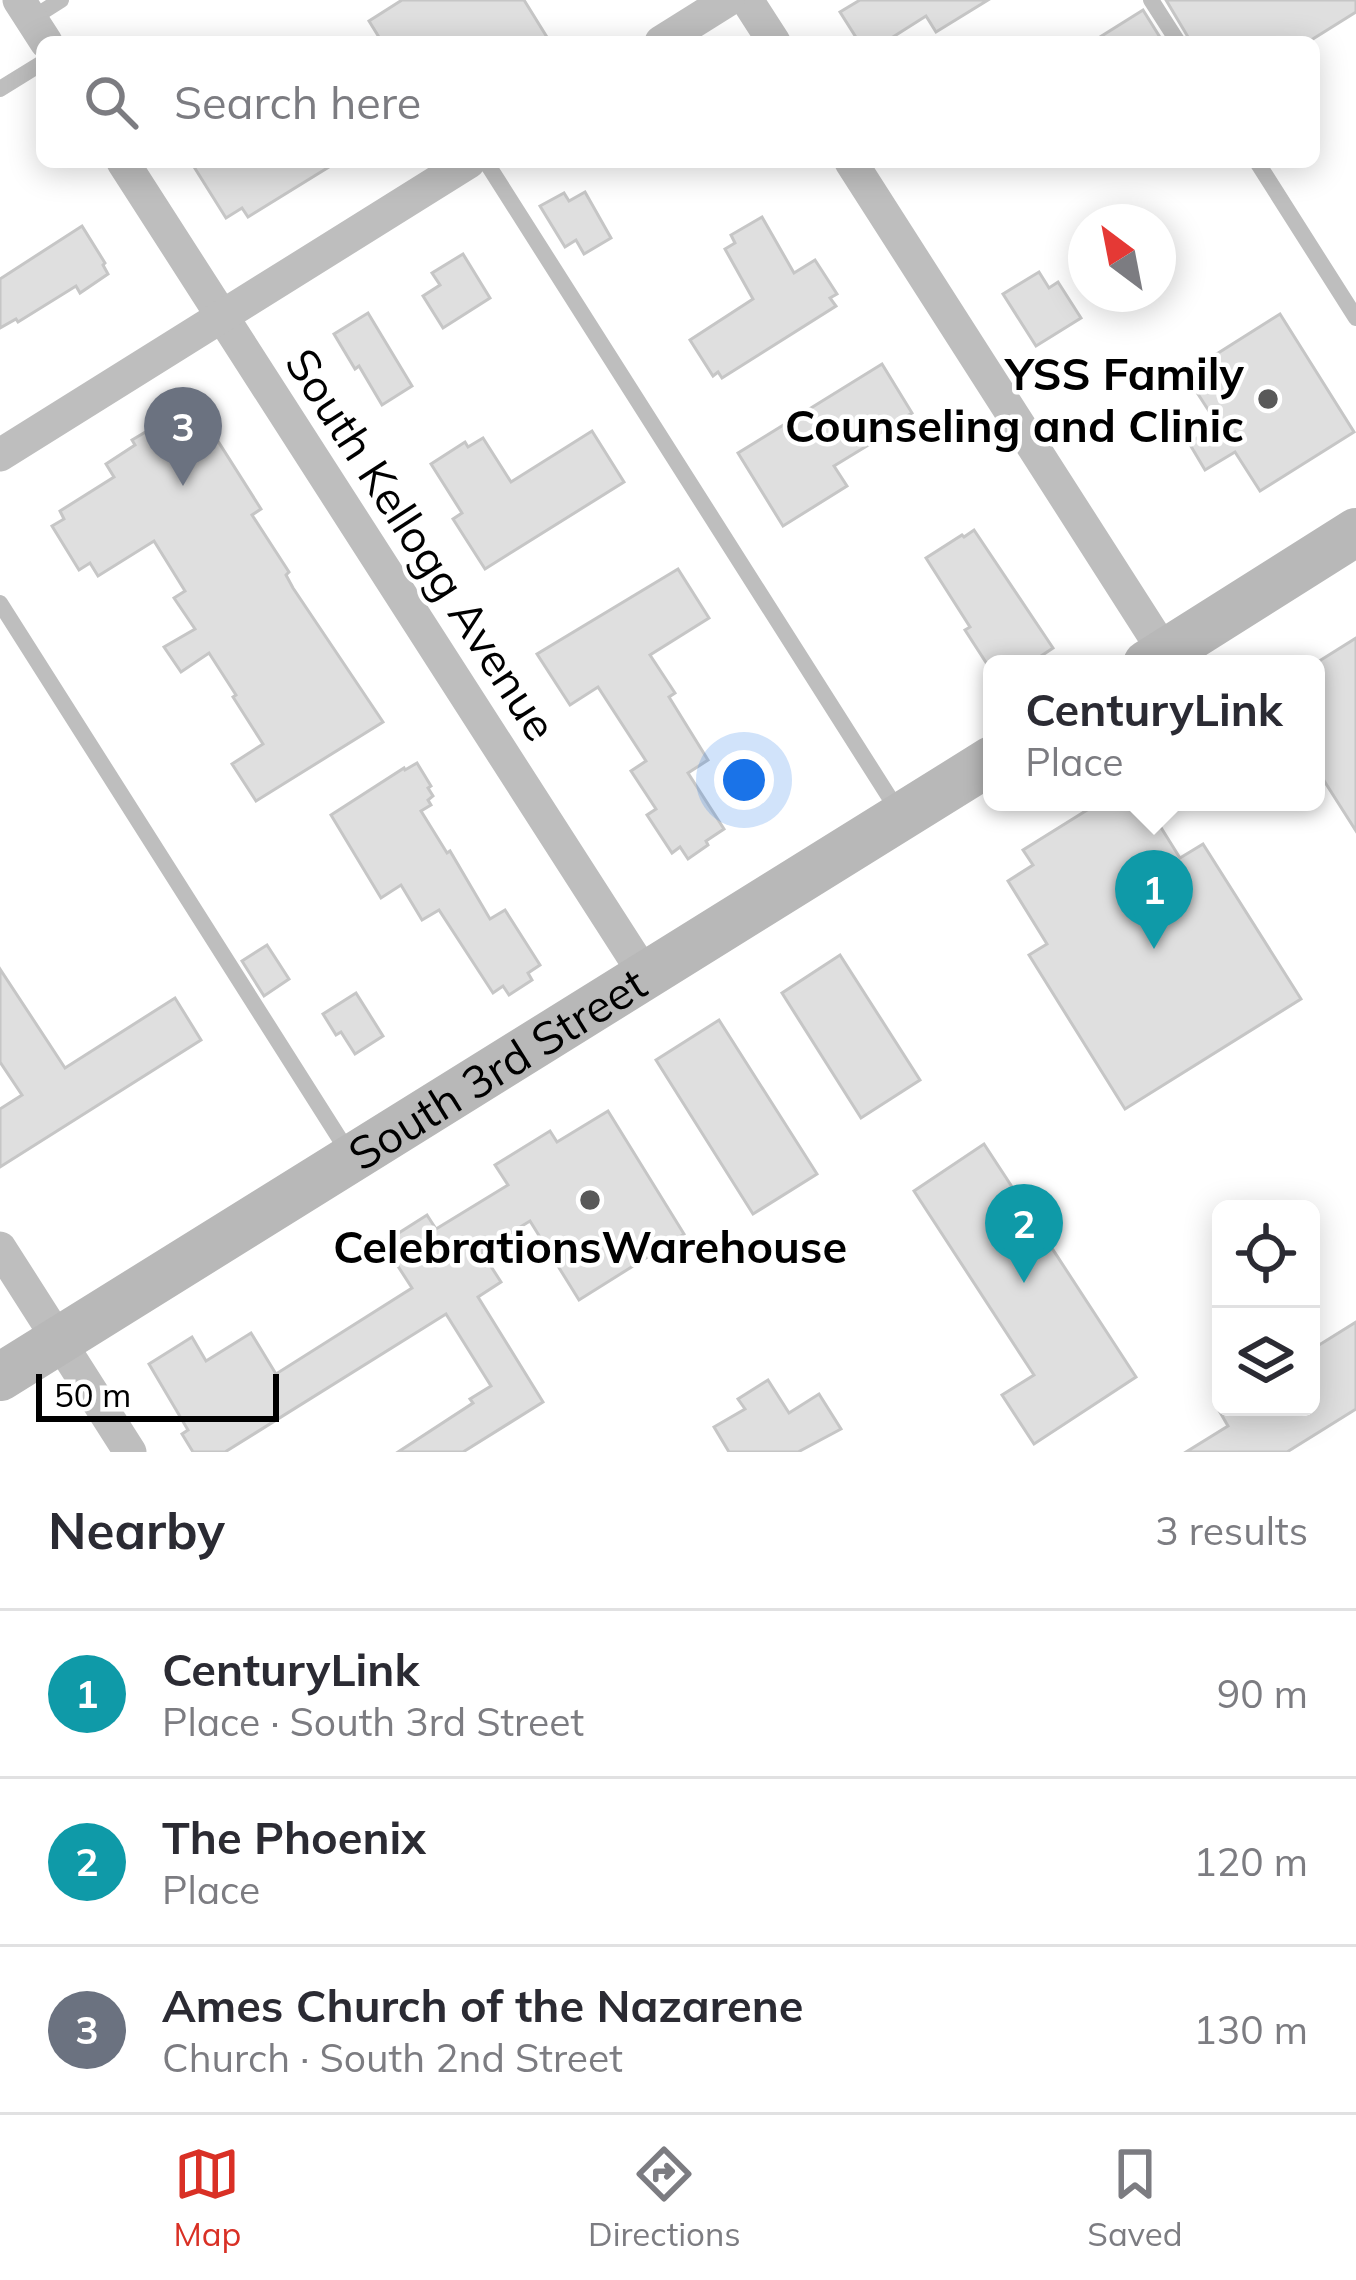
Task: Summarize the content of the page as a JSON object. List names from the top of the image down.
{
  "streets": {
    "main road": ["South 3rd Street"],
    "street": ["South Kellogg Avenue"]
  },
  "crossings": [
    ["South Kellogg Avenue", "South 3rd Street"]
  ],
  "places": ["YSS Family Counseling and Clinic", "CelebrationsWarehouse"],
  "scale_bar": "50 m",
  "north": "top left",
  "page": {
    "search": "Search here",
    "pins": ["3", "1", "2"],
    "popup": ["CenturyLink", "Place"],
    "scale": "50 m",
    "heading": ["Nearby", "3 results"],
    "list": [
      {
        "mark": "1",
        "name": "CenturyLink",
        "note": "Place · South 3rd Street",
        "value": "90 m"
      },
      {
        "mark": "2",
        "name": "The Phoenix",
        "note": "Place",
        "value": "120 m"
      },
      {
        "mark": "3",
        "name": "Ames Church of the Nazarene",
        "note": "Church · South 2nd Street",
        "value": "130 m"
      }
    ],
    "nav": ["Map", "Directions", "Saved"]
  }
}
